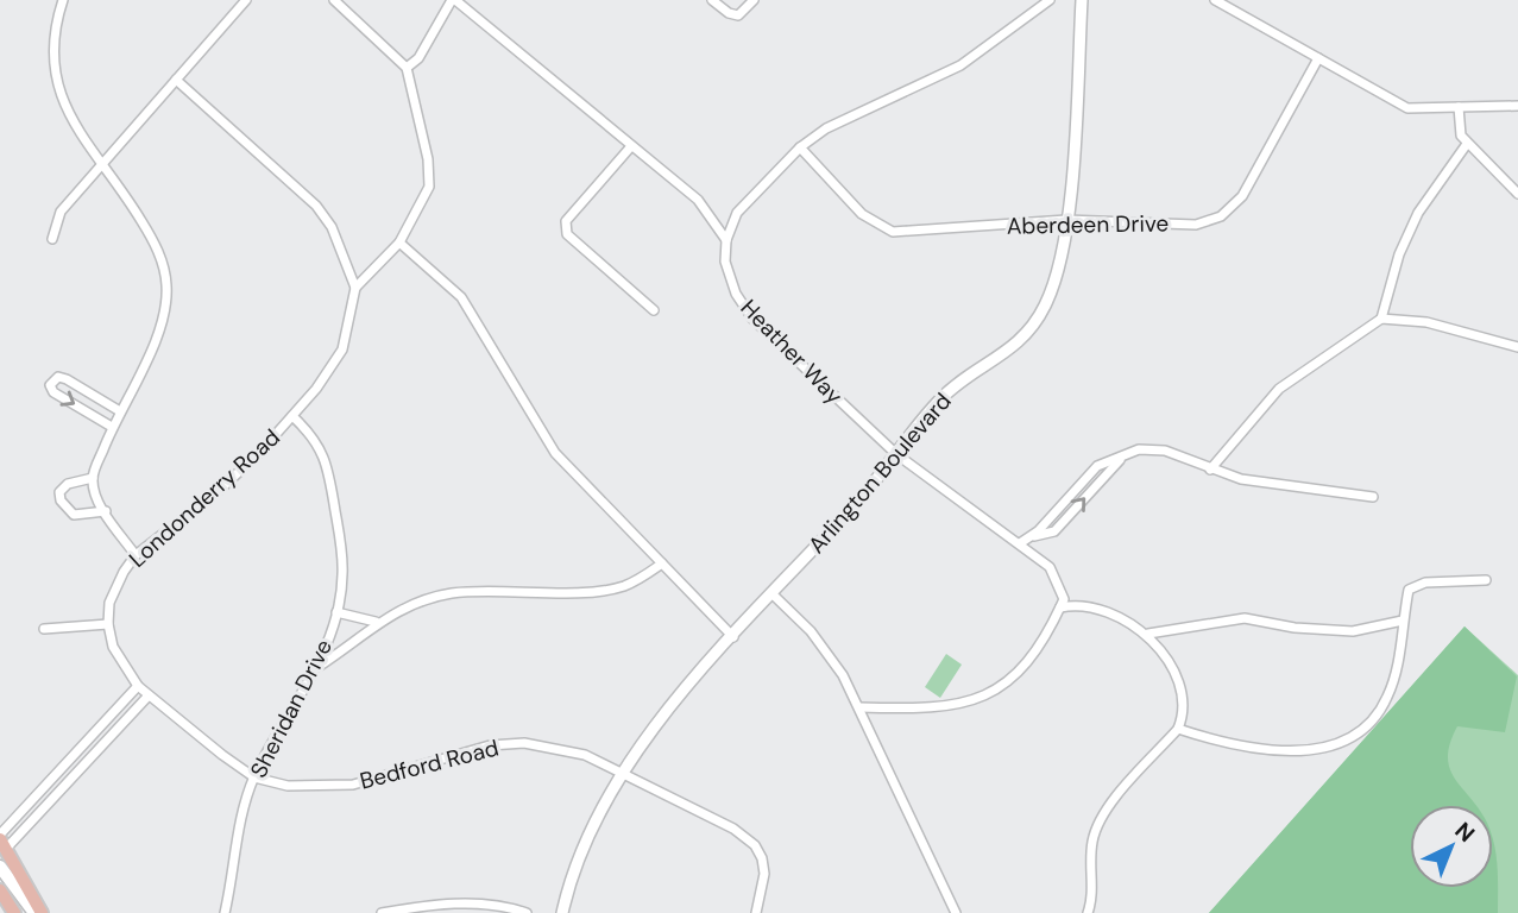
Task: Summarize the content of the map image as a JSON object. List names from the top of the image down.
{
  "streets": {
    "street": [
      "Aberdeen Drive",
      "Heather Way",
      "Arlington Boulevard",
      "Londonderry Road",
      "Sheridan Drive",
      "Bedford Road"
    ]
  },
  "crossings": [
    ["Aberdeen Drive", "Arlington Boulevard"],
    ["Heather Way", "Arlington Boulevard"],
    ["Arlington Boulevard", "Bedford Road"],
    ["Londonderry Road", "Sheridan Drive"],
    ["Sheridan Drive", "Bedford Road"]
  ],
  "north": "top right"
}
